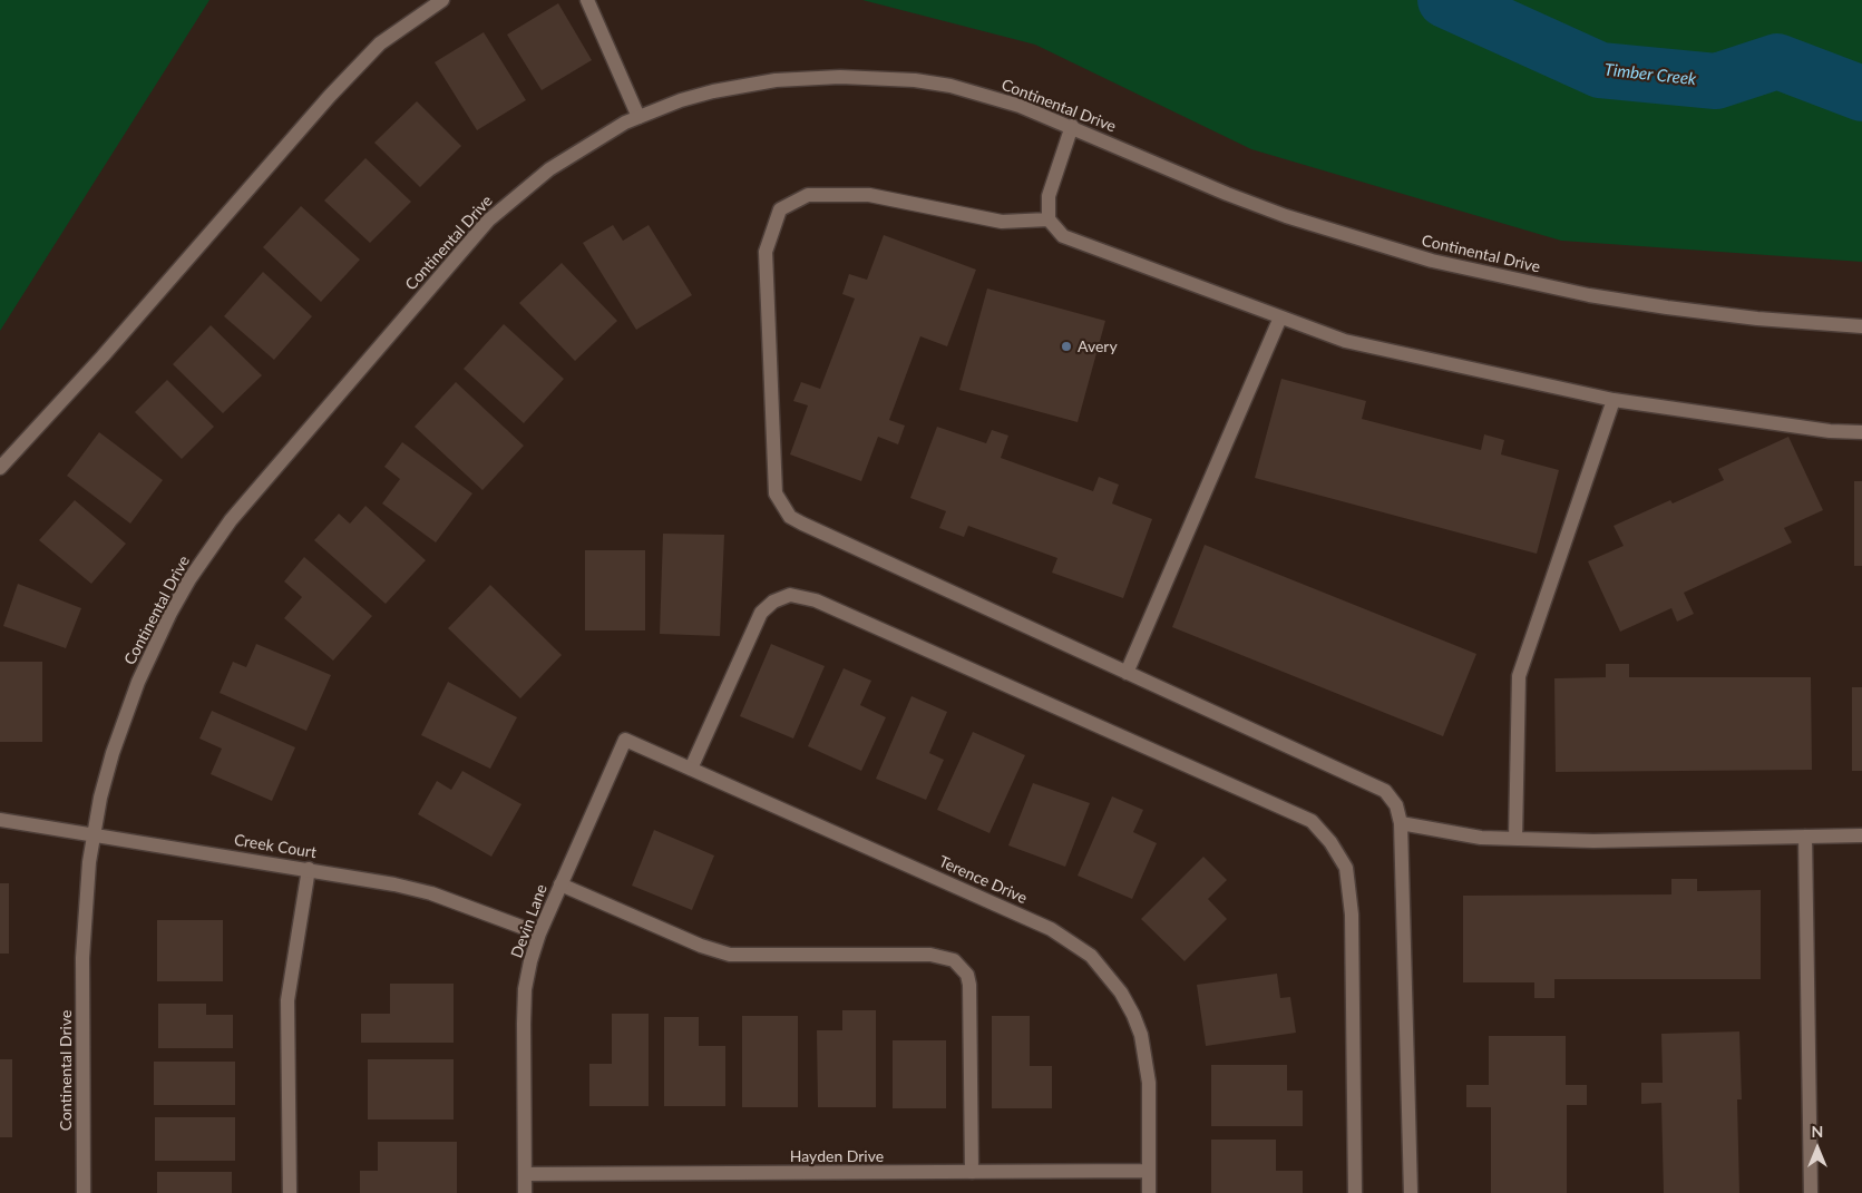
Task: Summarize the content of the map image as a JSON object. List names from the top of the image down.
{
  "streets": {
    "street": [
      "Continental Drive",
      "Creek Court",
      "Terence Drive",
      "Devin Lane",
      "Hayden Drive"
    ]
  },
  "crossings": [
    ["Continental Drive", "Creek Court"],
    ["Creek Court", "Devin Lane"],
    ["Terence Drive", "Devin Lane"],
    ["Terence Drive", "Hayden Drive"],
    ["Devin Lane", "Hayden Drive"]
  ],
  "water": ["Timber Creek"],
  "places": ["Avery"],
  "north": "top"
}
